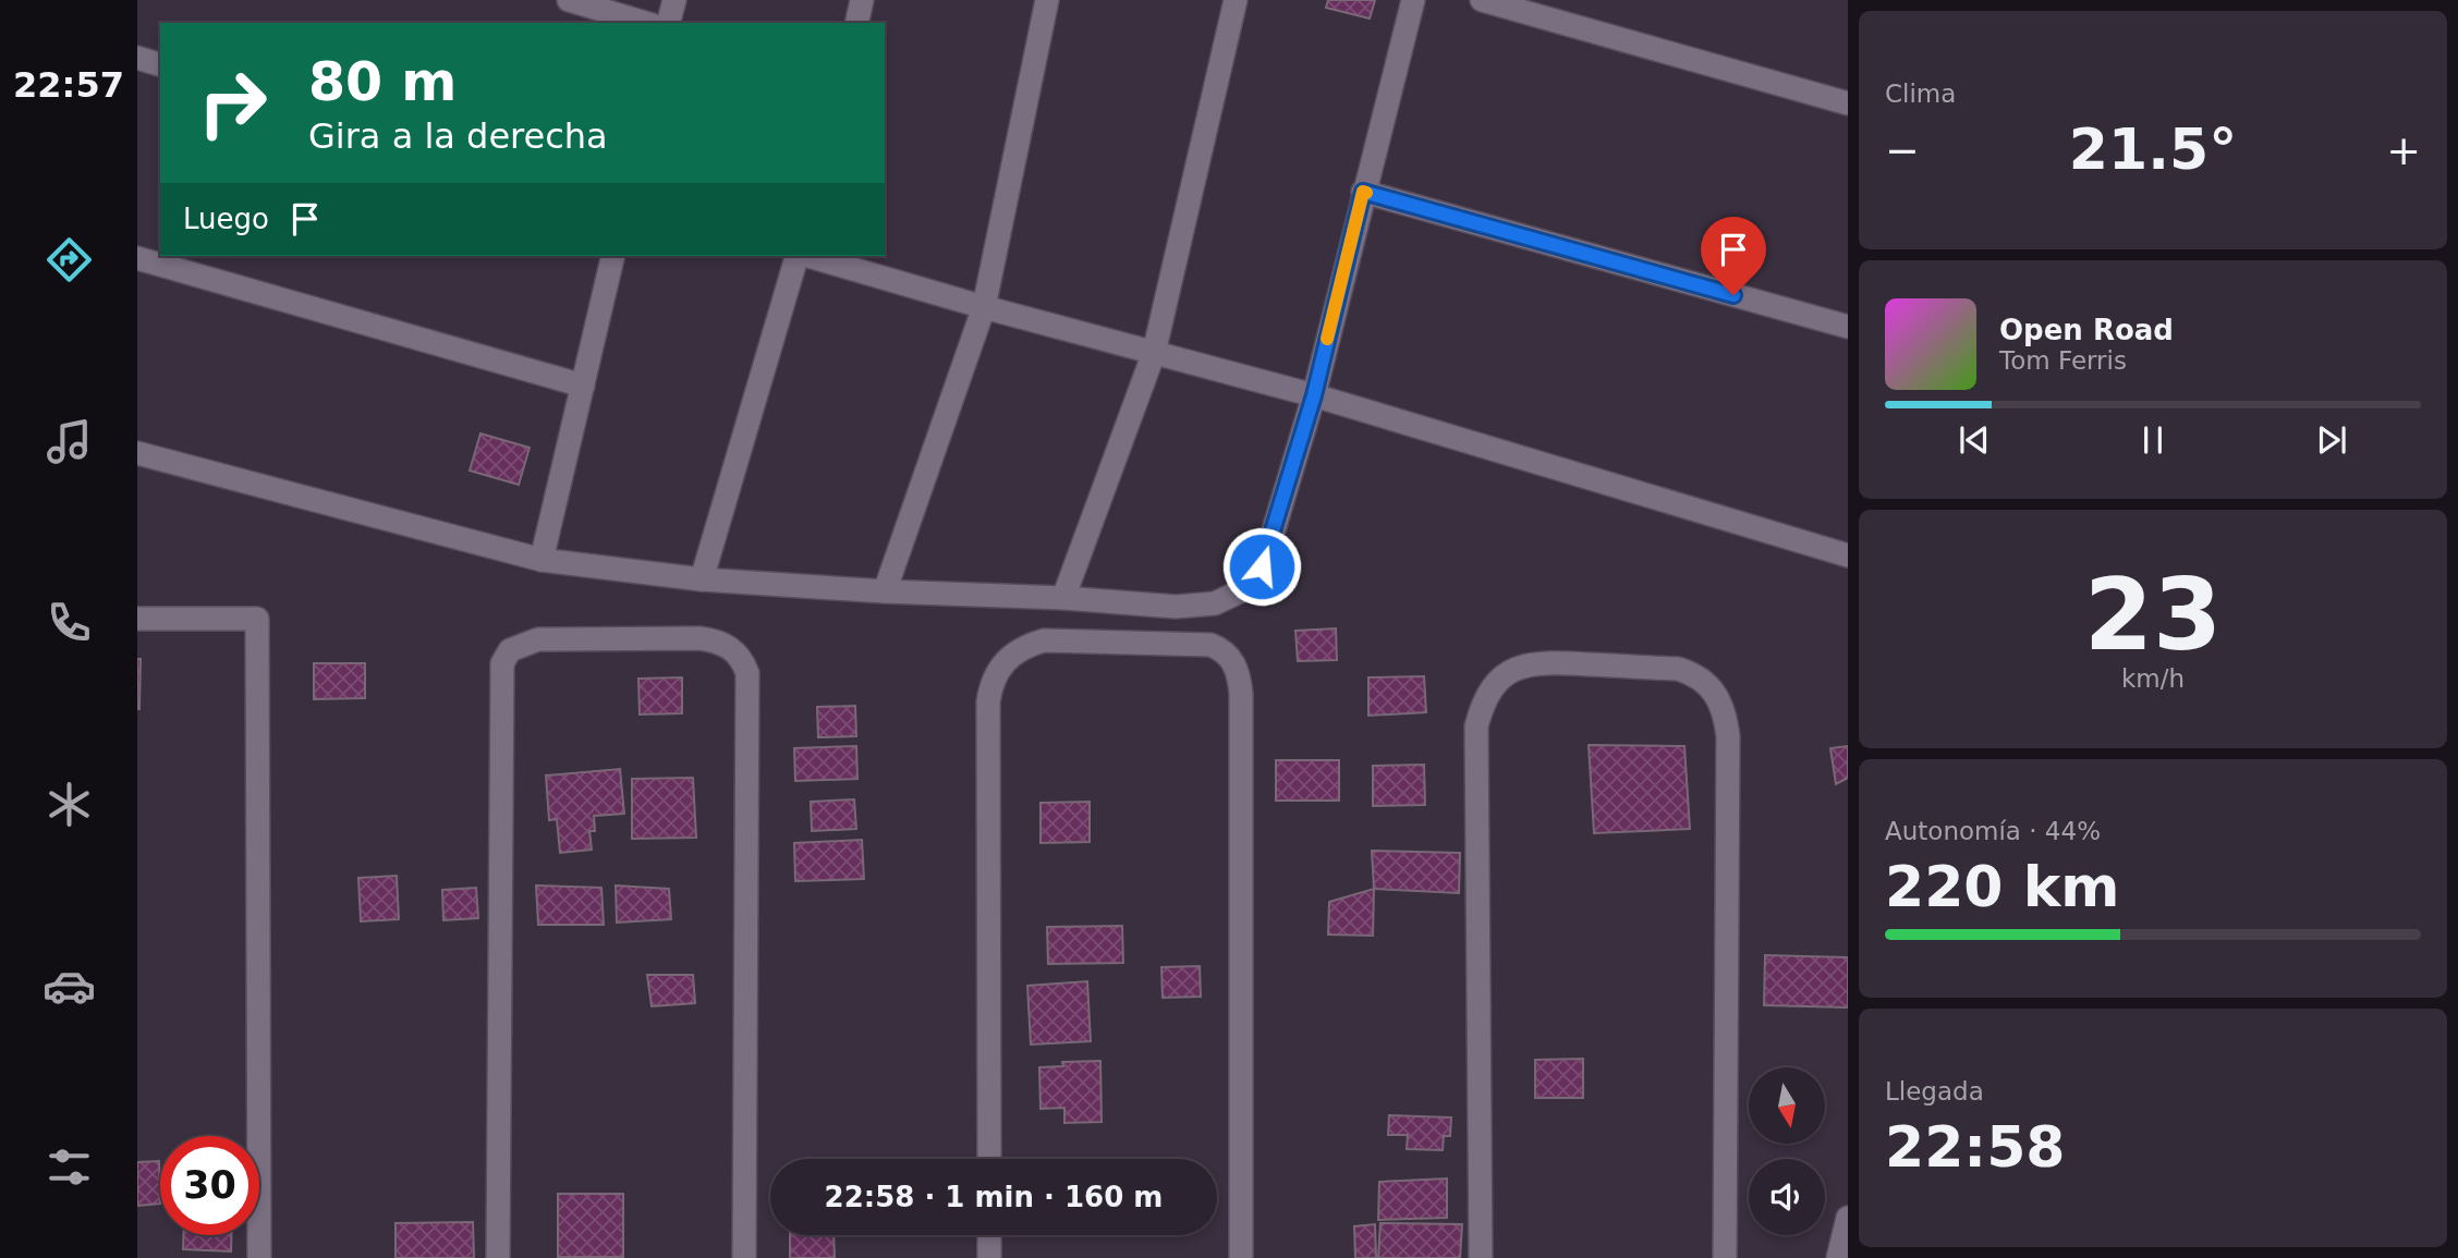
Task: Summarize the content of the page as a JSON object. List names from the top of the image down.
{
  "north": "bottom",
  "page": {
    "tabs": "22:57",
    "tile": [
      "Clima",
      ["23", "km/h"],
      ["Autonomía · 44%", "220 km"],
      ["Llegada", "22:58"]
    ],
    "turn": ["80 m", "Gira a la derecha"],
    "heat": ["−", "21.5°", "+"],
    "then": "Luego",
    "song": ["Open Road", "Tom Ferris"],
    "limit": "30",
    "trip": "22:58 · 1 min · 160 m"
  }
}
